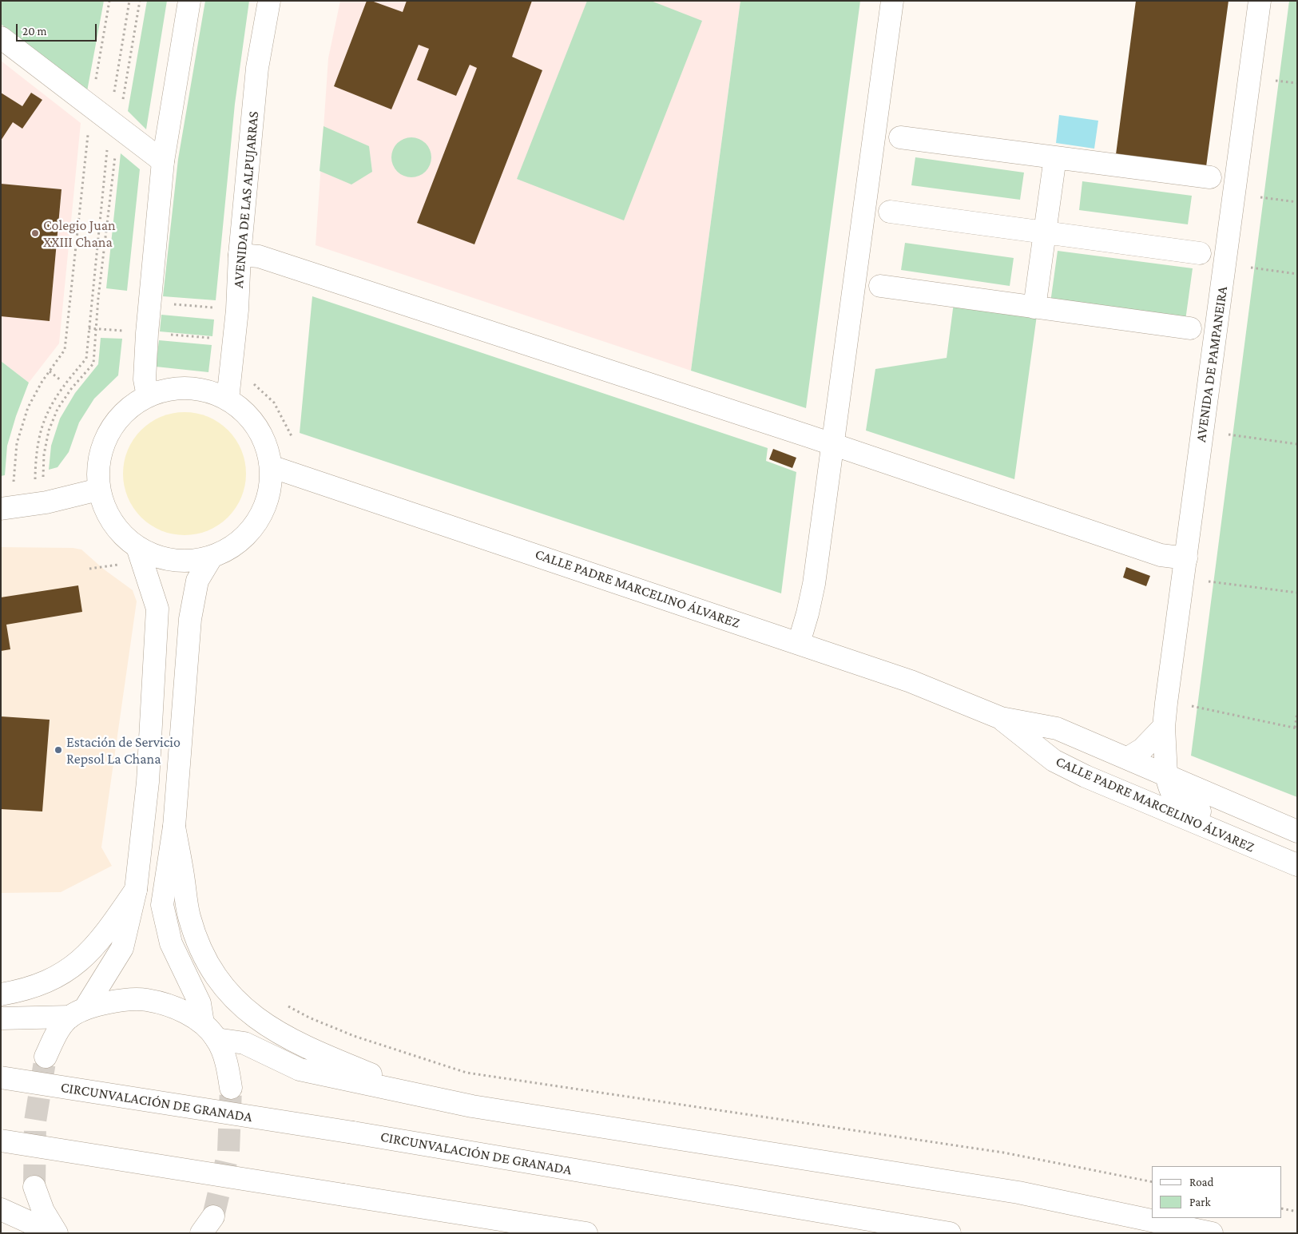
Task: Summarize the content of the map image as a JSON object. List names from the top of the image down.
{
  "streets": {
    "main road": [
      "AVENIDA DE LAS ALPUJARRAS",
      "AVENIDA DE PAMPANEIRA",
      "CALLE PADRE MARCELINO ÁLVAREZ",
      "CIRCUNVALACIÓN DE GRANADA"
    ]
  },
  "crossings": [
    ["AVENIDA DE PAMPANEIRA", "CALLE PADRE MARCELINO ÁLVAREZ"]
  ],
  "places": ["Colegio Juan XXIII Chana", "Estación de Servicio Repsol La Chana"],
  "legend": ["Road", "Park"],
  "scale_bar": "20 m"
}
